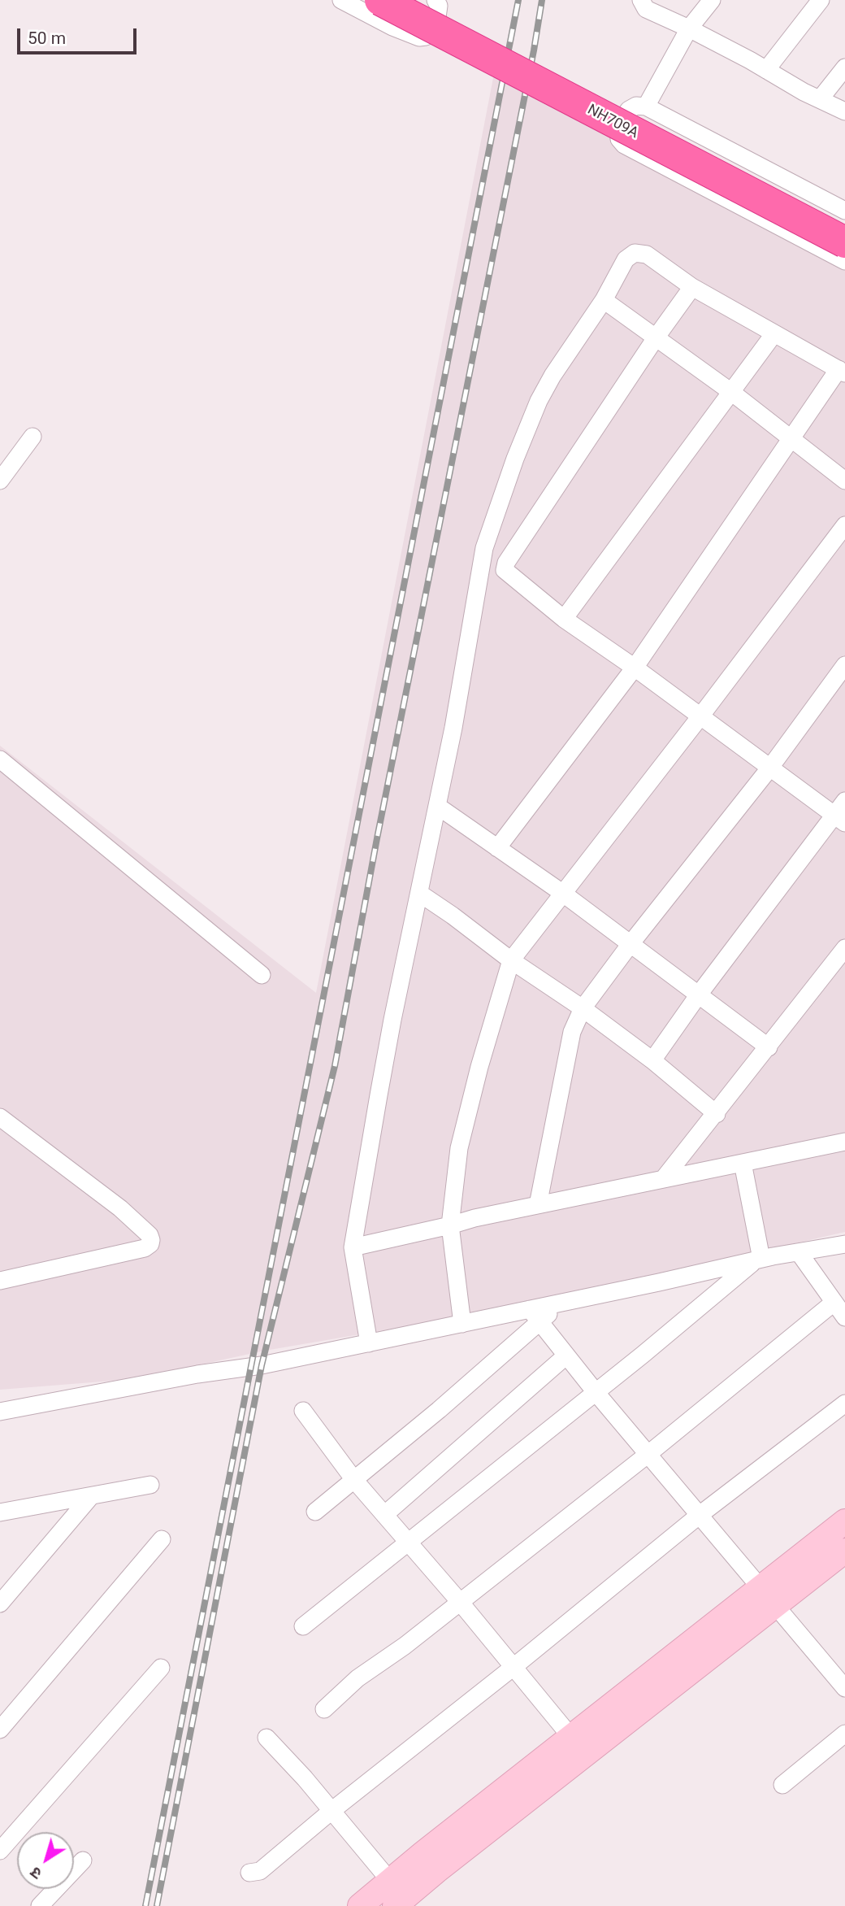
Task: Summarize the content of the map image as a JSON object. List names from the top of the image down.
{
  "streets": {
    "highway": ["NH709A"]
  },
  "scale_bar": "50 m",
  "north": "bottom left"
}
